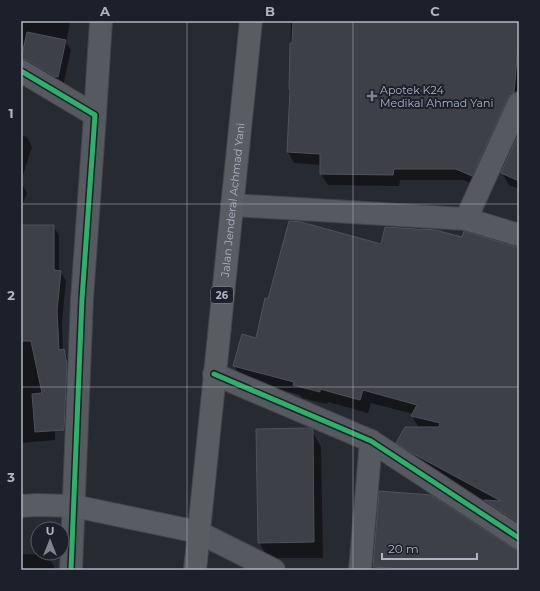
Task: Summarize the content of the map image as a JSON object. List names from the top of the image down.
{
  "streets": {
    "highway": ["Jalan Jenderal Achmad Yani", "26"]
  },
  "places": {
    "health": ["Apotek K24 Medikal Ahmad Yani"]
  },
  "scale_bar": "20 m",
  "north": "top",
  "grid": {
    "columns": ["A", "B", "C"],
    "rows": ["1", "2", "3"]
  }
}
